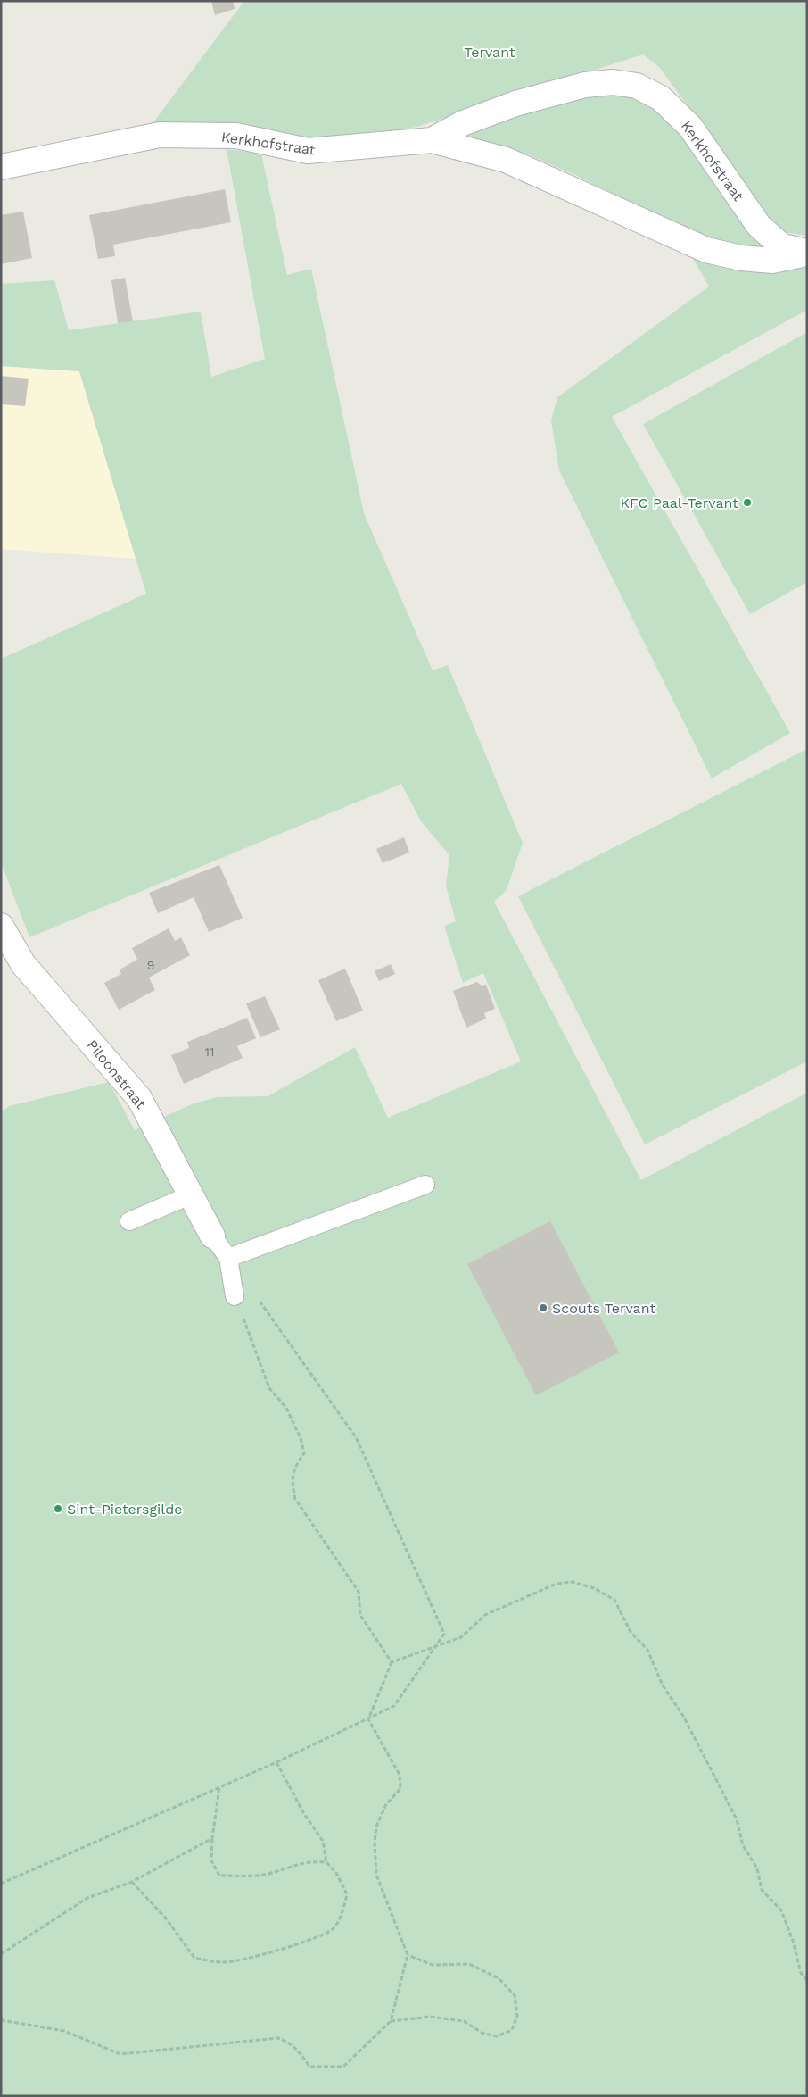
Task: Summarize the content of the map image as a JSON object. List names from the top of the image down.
{
  "streets": {
    "street": ["Kerkhofstraat", "Piloonstraat"]
  },
  "parks": ["Tervant"],
  "places": ["KFC Paal-Tervant", "Scouts Tervant", "Sint-Pietersgilde"],
  "house_numbers": ["9", "11"]
}
